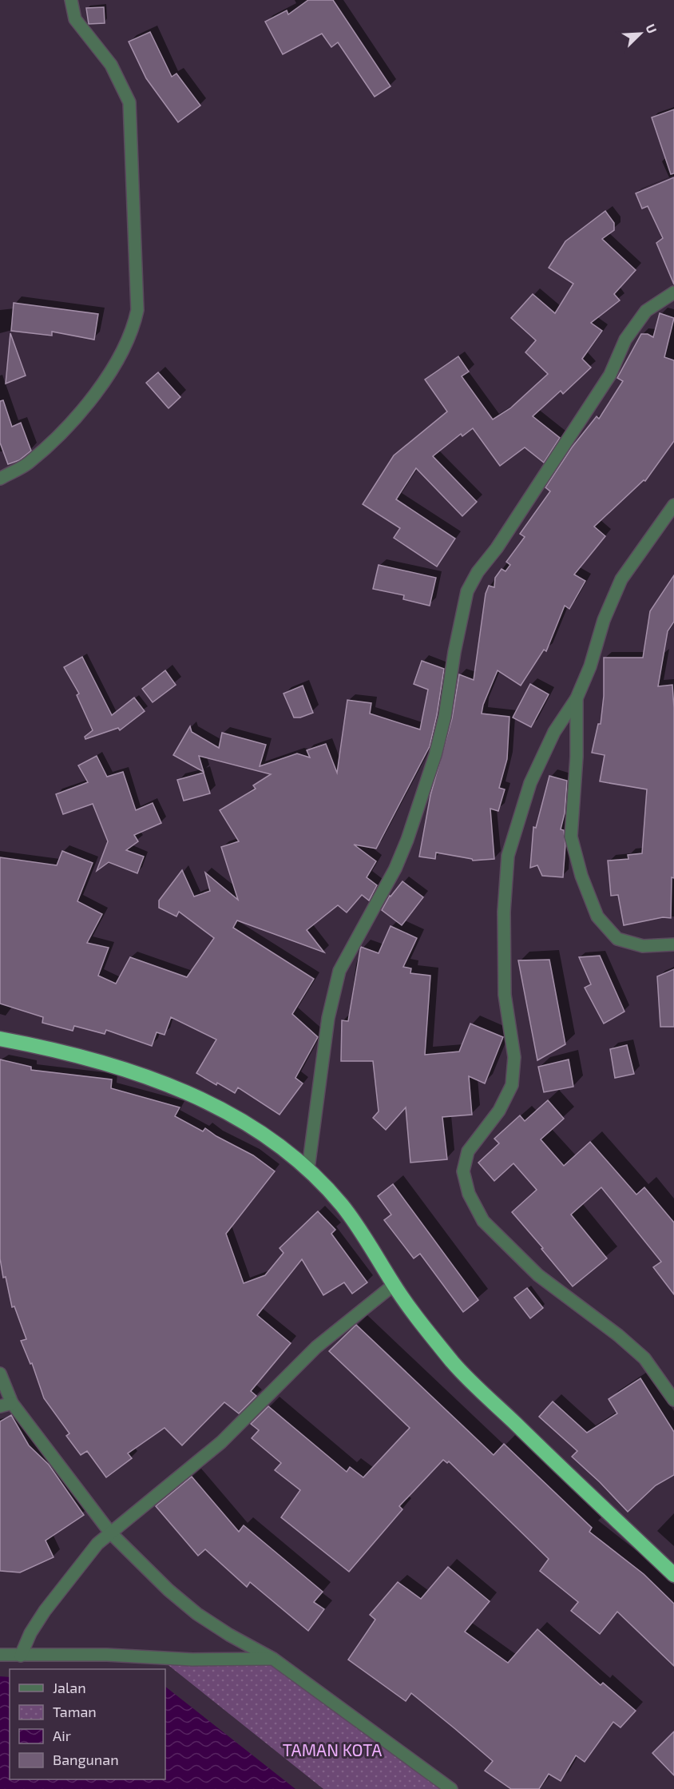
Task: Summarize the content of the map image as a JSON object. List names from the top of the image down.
{
  "parks": ["TAMAN KOTA"],
  "legend": [
    "Jalan",
    "Taman",
    "Air",
    "Bangunan"
  ],
  "north": "top right"
}
